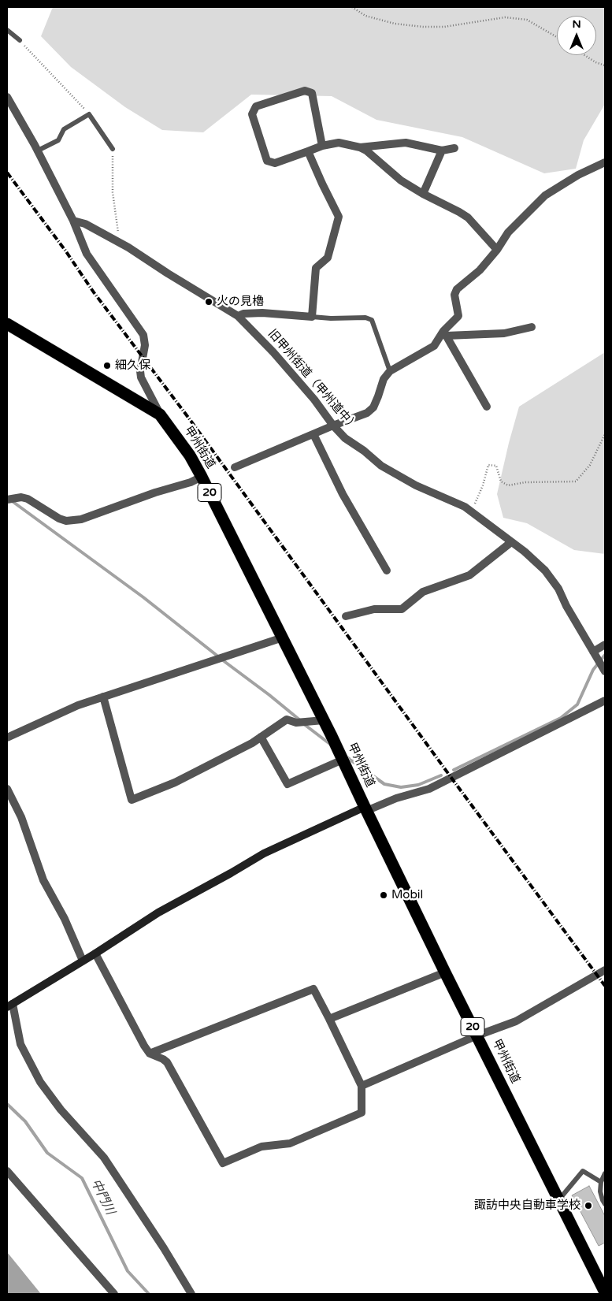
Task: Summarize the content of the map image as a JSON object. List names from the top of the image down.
{
  "streets": {
    "highway": ["甲州街道", "20"],
    "street": ["旧甲州街道（甲州道中）"]
  },
  "water": ["中門川"],
  "places": [
    "火の見櫓",
    "細久保",
    "Mobil",
    "諏訪中央自動車学校"
  ],
  "north": "top"
}
